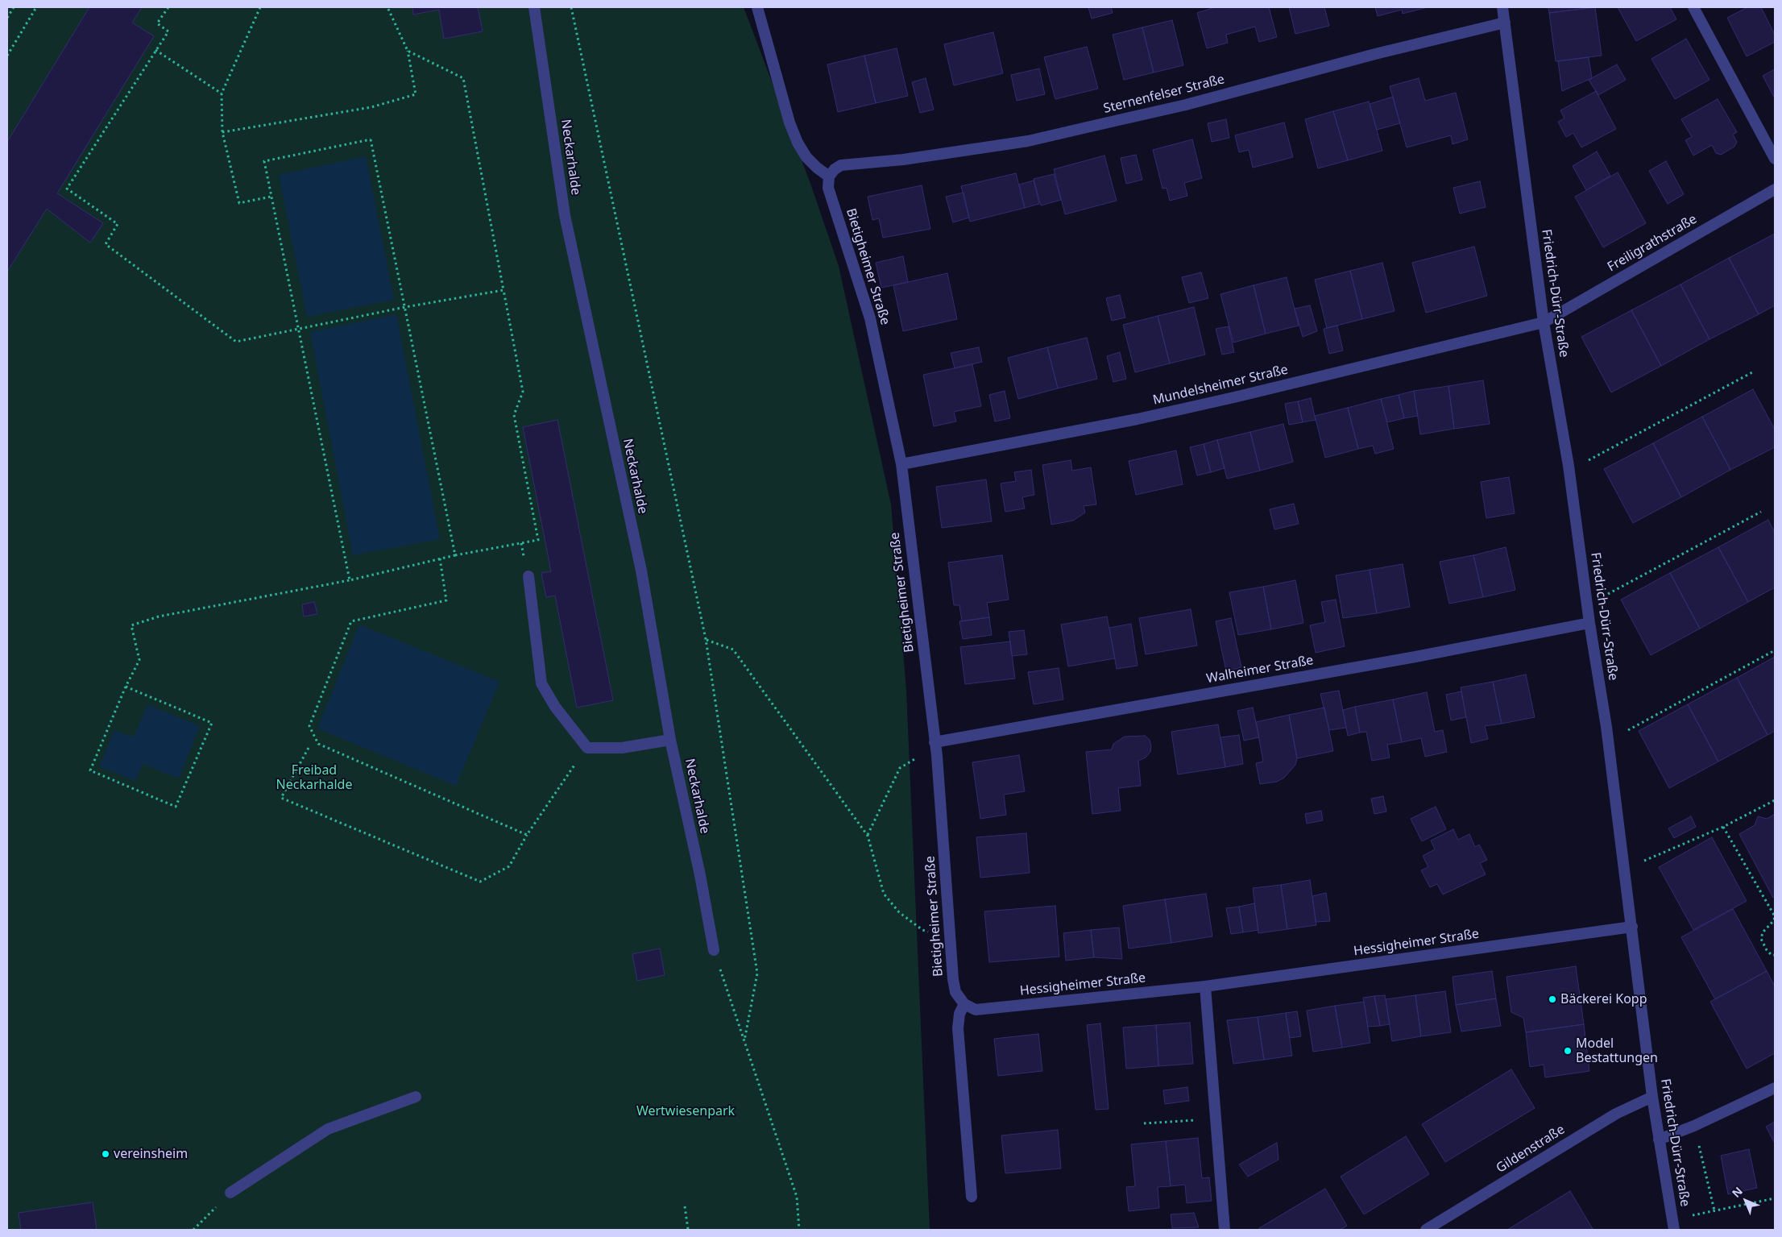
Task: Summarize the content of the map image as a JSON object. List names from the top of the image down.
{
  "streets": {
    "street": [
      "Sternenfelser Straße",
      "Neckarhalde",
      "Freiligrathstraße",
      "Bietigheimer Straße",
      "Friedrich-Dürr-Straße",
      "Mundelsheimer Straße",
      "Walheimer Straße",
      "Hessigheimer Straße",
      "Gildenstraße"
    ]
  },
  "crossings": [
    ["Sternenfelser Straße", "Bietigheimer Straße"],
    ["Sternenfelser Straße", "Friedrich-Dürr-Straße"],
    ["Freiligrathstraße", "Friedrich-Dürr-Straße"],
    ["Freiligrathstraße", "Mundelsheimer Straße"],
    ["Bietigheimer Straße", "Mundelsheimer Straße"],
    ["Bietigheimer Straße", "Walheimer Straße"],
    ["Bietigheimer Straße", "Hessigheimer Straße"],
    ["Friedrich-Dürr-Straße", "Mundelsheimer Straße"],
    ["Friedrich-Dürr-Straße", "Walheimer Straße"],
    ["Friedrich-Dürr-Straße", "Hessigheimer Straße"],
    ["Friedrich-Dürr-Straße", "Gildenstraße"]
  ],
  "parks": ["Freibad Neckarhalde", "Wertwiesenpark"],
  "places": ["Bäckerei Kopp", "Model Bestattungen", "vereinsheim"],
  "north": "top left"
}
